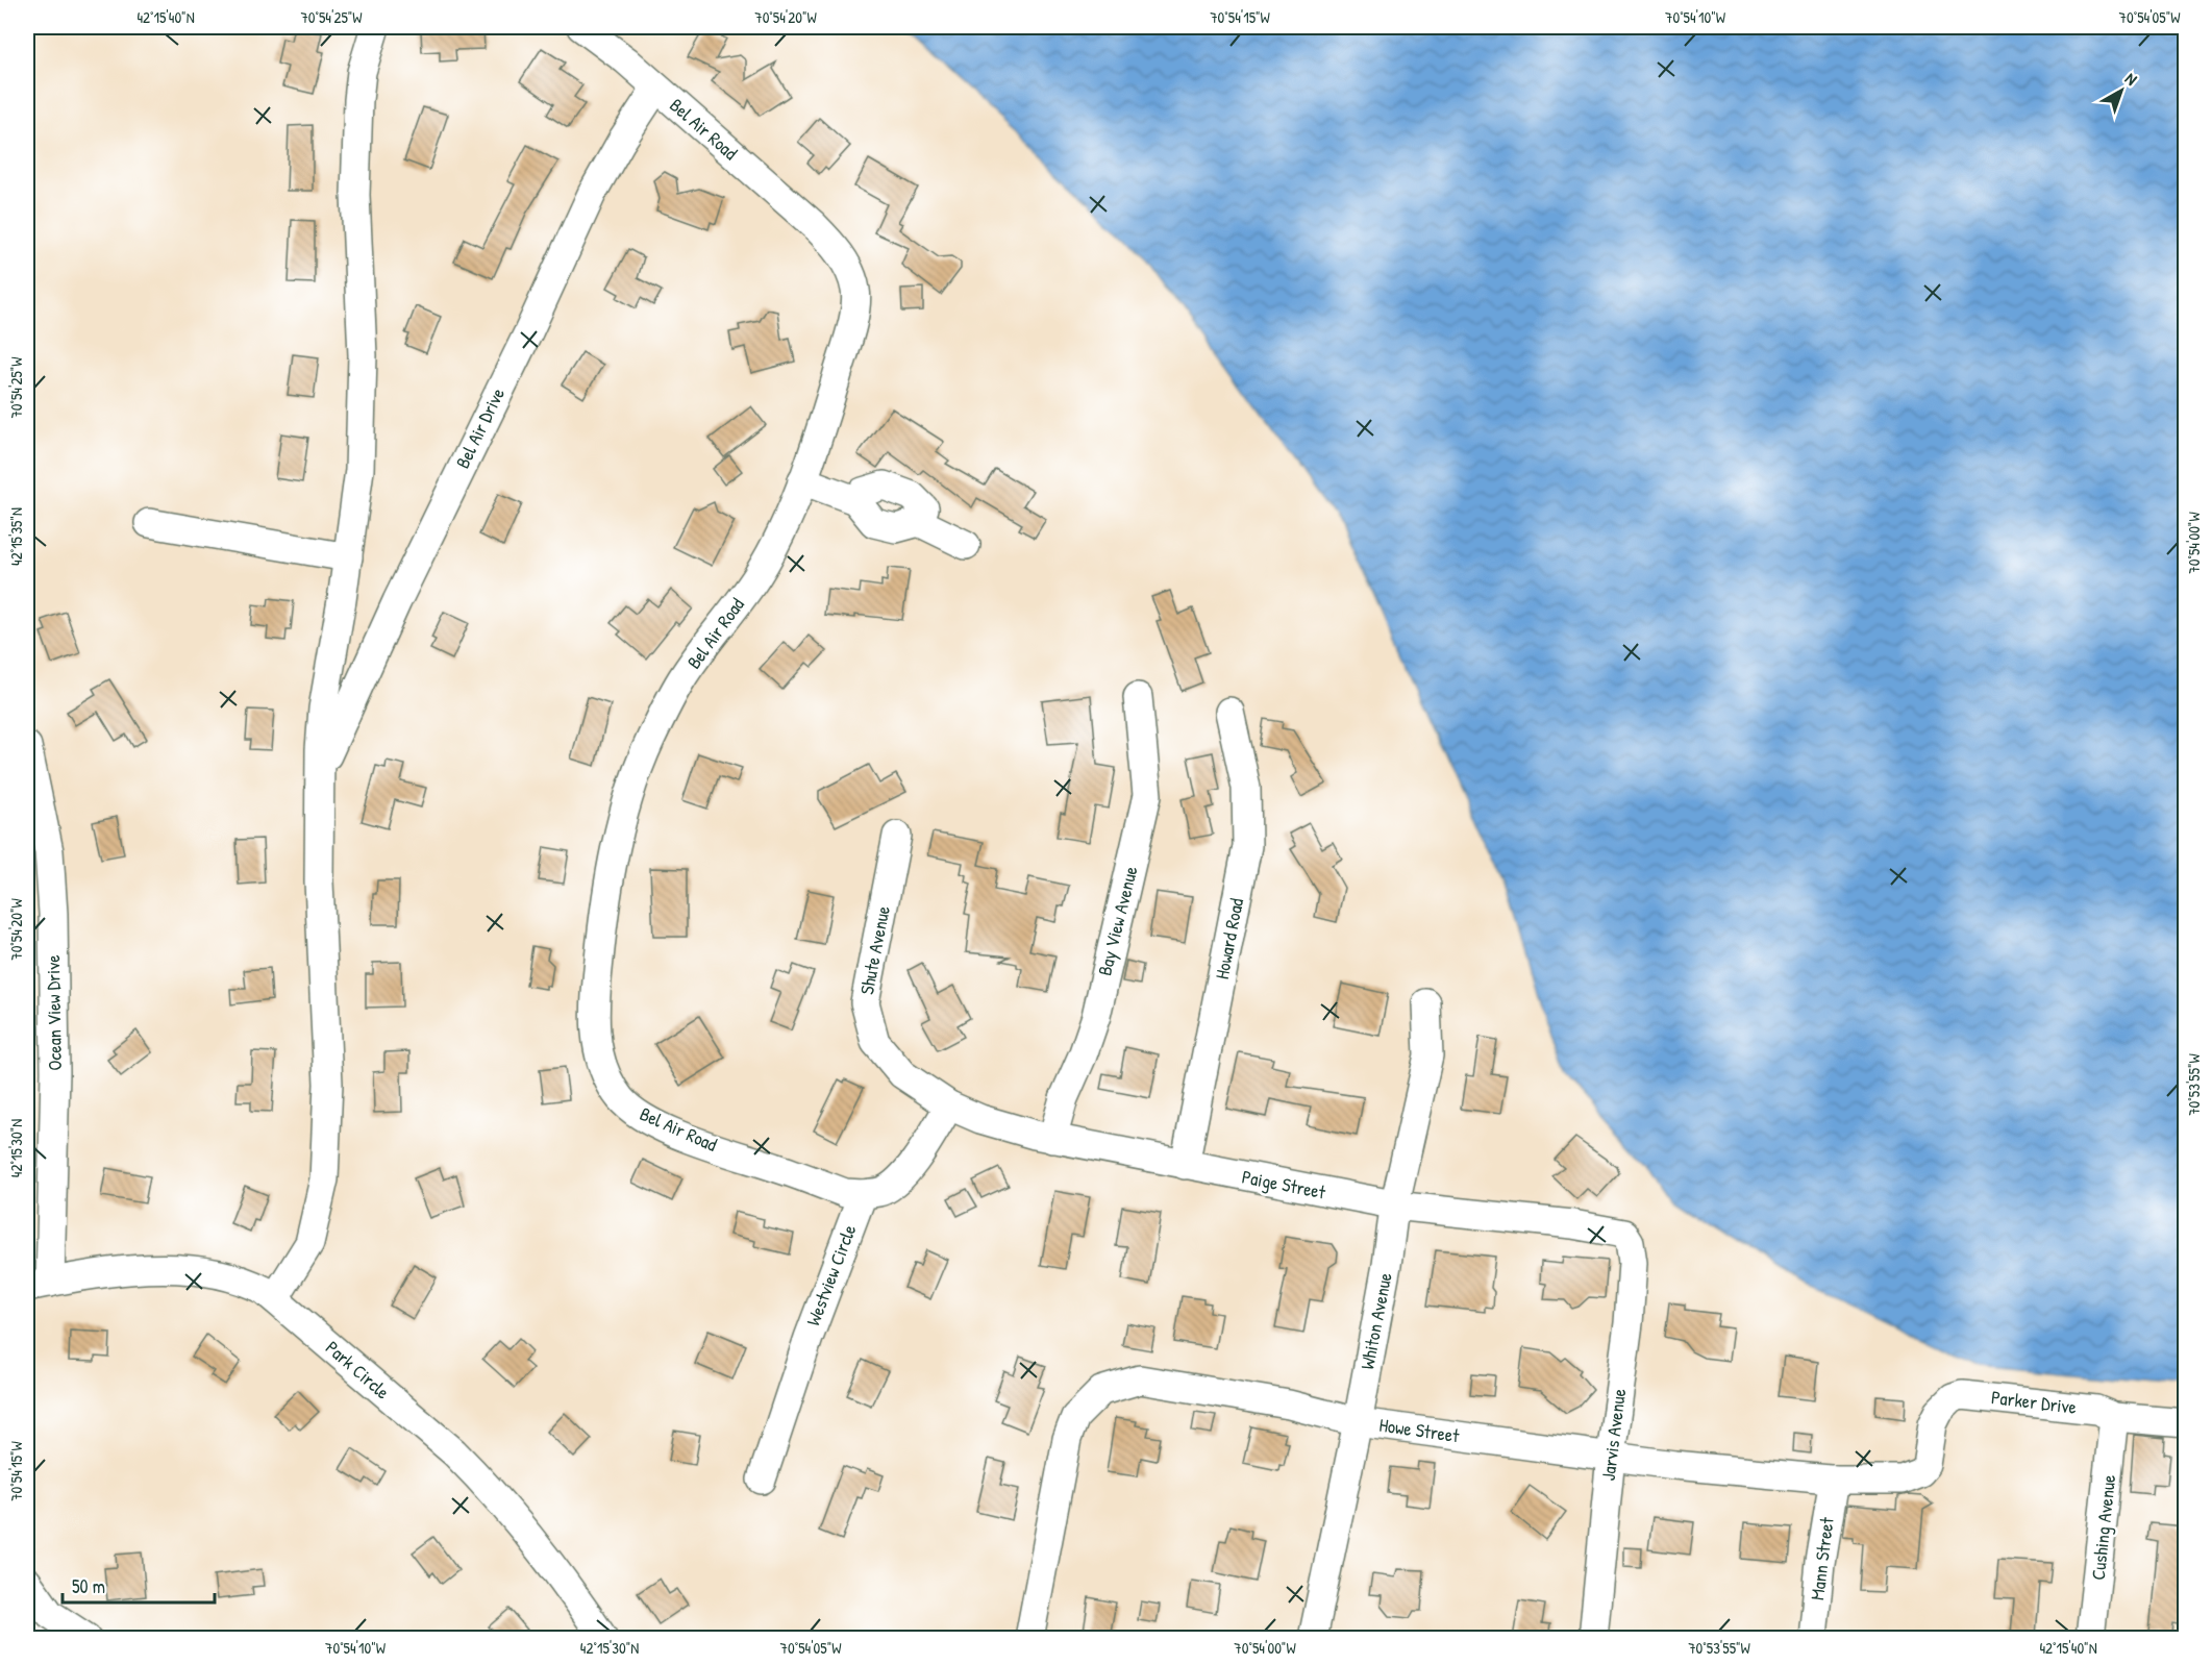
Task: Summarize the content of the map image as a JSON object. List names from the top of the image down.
{
  "streets": {
    "street": [
      "Bel Air Road",
      "Bel Air Drive",
      "Bay View Avenue",
      "Howard Road",
      "Shute Avenue",
      "Ocean View Drive",
      "Paige Street",
      "Westview Circle",
      "Whiton Avenue",
      "Park Circle",
      "Parker Drive",
      "Howe Street",
      "Jarvis Avenue",
      "Cushing Avenue",
      "Mann Street"
    ]
  },
  "crossings": [
    ["Bel Air Road", "Bel Air Drive"],
    ["Bel Air Road", "Westview Circle"],
    ["Bay View Avenue", "Paige Street"],
    ["Howard Road", "Paige Street"],
    ["Shute Avenue", "Paige Street"],
    ["Ocean View Drive", "Park Circle"],
    ["Paige Street", "Whiton Avenue"],
    ["Paige Street", "Jarvis Avenue"],
    ["Whiton Avenue", "Howe Street"],
    ["Parker Drive", "Howe Street"],
    ["Parker Drive", "Cushing Avenue"],
    ["Howe Street", "Jarvis Avenue"],
    ["Howe Street", "Mann Street"]
  ],
  "scale_bar": "50 m",
  "north": "top right",
  "coordinates": [
    "42°15'40\"N",
    "70°54'25\"W",
    "70°54'20\"W",
    "70°54'15\"W",
    "70°54'10\"W",
    "70°54'05\"W",
    "42°15'35\"N",
    "70°54'00\"W",
    "70°53'55\"W",
    "42°15'30\"N"
  ]
}
